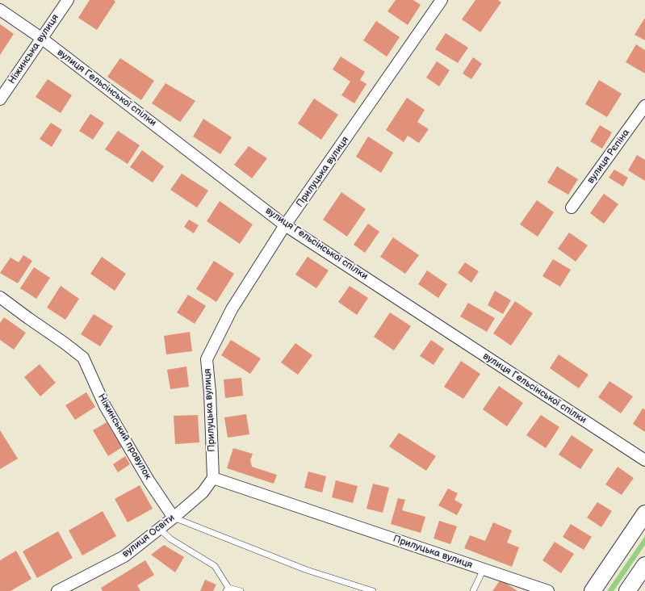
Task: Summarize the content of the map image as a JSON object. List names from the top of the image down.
{
  "streets": {
    "street": [
      "Ніжинська вулиця",
      "вулиця Гельсінської спілки",
      "вулиця Рєпіна",
      "Прилуцька вулиця",
      "Ніжинський провулок",
      "вулиця Освіти"
    ]
  },
  "crossings": [
    ["Ніжинська вулиця", "вулиця Гельсінської спілки"],
    ["вулиця Гельсінської спілки", "Прилуцька вулиця"],
    ["Прилуцька вулиця", "вулиця Освіти"],
    ["Ніжинський провулок", "вулиця Освіти"]
  ]
}
